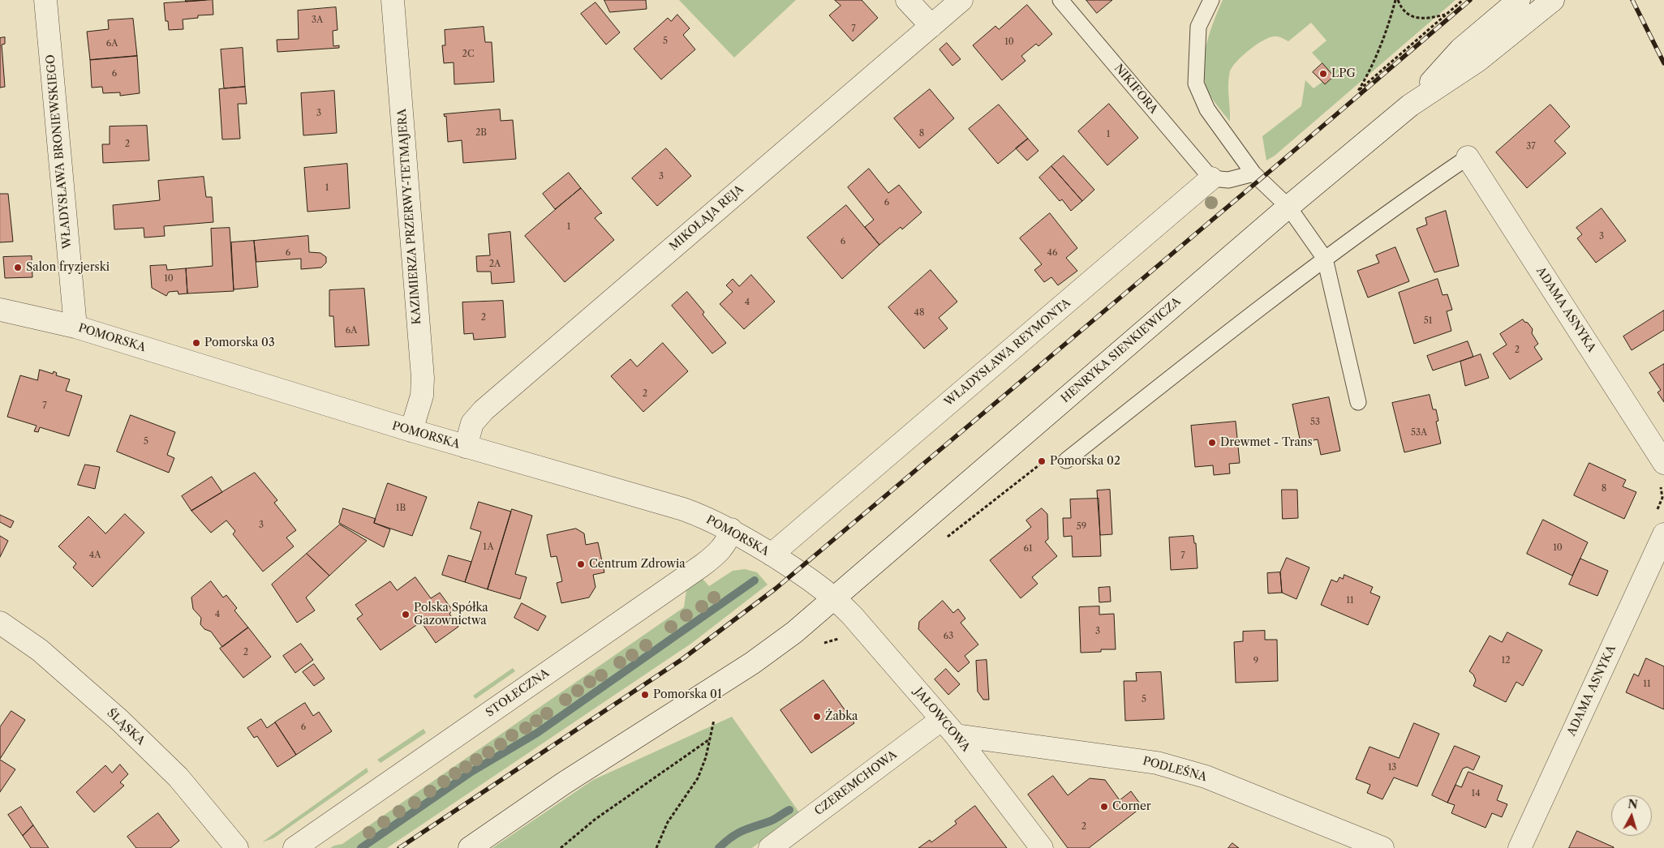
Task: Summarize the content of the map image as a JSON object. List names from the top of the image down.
{
  "streets": {
    "street": [
      "WŁADYSŁAWA BRONIEWSKIEGO",
      "KAZIMIERZA PRZERWY-TETMAJERA",
      "MIKOŁAJA REJA",
      "ADAMA ASNYKA",
      "POMORSKA",
      "HENRYKA SIENKIEWICZA",
      "WŁADYSŁAWA REYMONTA",
      "STOŁECZNA",
      "JAŁOWCOWA",
      "ŚLĄSKA",
      "PODLEŚNA",
      "CZEREMCHOWA"
    ],
    "lane": ["NIKIFORA"]
  },
  "crossings": [
    ["NIKIFORA", "WŁADYSŁAWA REYMONTA"],
    ["WŁADYSŁAWA BRONIEWSKIEGO", "POMORSKA"],
    ["KAZIMIERZA PRZERWY-TETMAJERA", "POMORSKA"],
    ["MIKOŁAJA REJA", "POMORSKA"],
    ["POMORSKA", "HENRYKA SIENKIEWICZA"],
    ["POMORSKA", "WŁADYSŁAWA REYMONTA"],
    ["POMORSKA", "STOŁECZNA"],
    ["POMORSKA", "JAŁOWCOWA"],
    ["HENRYKA SIENKIEWICZA", "JAŁOWCOWA"],
    ["JAŁOWCOWA", "PODLEŚNA"],
    ["JAŁOWCOWA", "CZEREMCHOWA"]
  ],
  "places": [
    "LPG",
    "Salon fryzjerski",
    "Pomorska 03",
    "Drewmet - Trans",
    "Pomorska 02",
    "Centrum Zdrowia",
    "Polska Spółka Gazownictwa",
    "Pomorska 01",
    "Żabka",
    "Corner"
  ],
  "house_numbers": [
    "3A",
    "7",
    "5",
    "10",
    "6A",
    "2C",
    "6",
    "3",
    "2B",
    "8",
    "1",
    "2",
    "37",
    "3",
    "1",
    "6",
    "1",
    "3",
    "6",
    "6",
    "46",
    "2A",
    "10",
    "4",
    "48",
    "2",
    "51",
    "6A",
    "2",
    "2",
    "7",
    "53",
    "53A",
    "5",
    "8",
    "1B",
    "3",
    "59",
    "1A",
    "10",
    "61",
    "4A",
    "7",
    "11",
    "4",
    "3",
    "63",
    "2",
    "12",
    "9",
    "11",
    "5",
    "6",
    "13",
    "14",
    "2"
  ],
  "north": "top"
}
